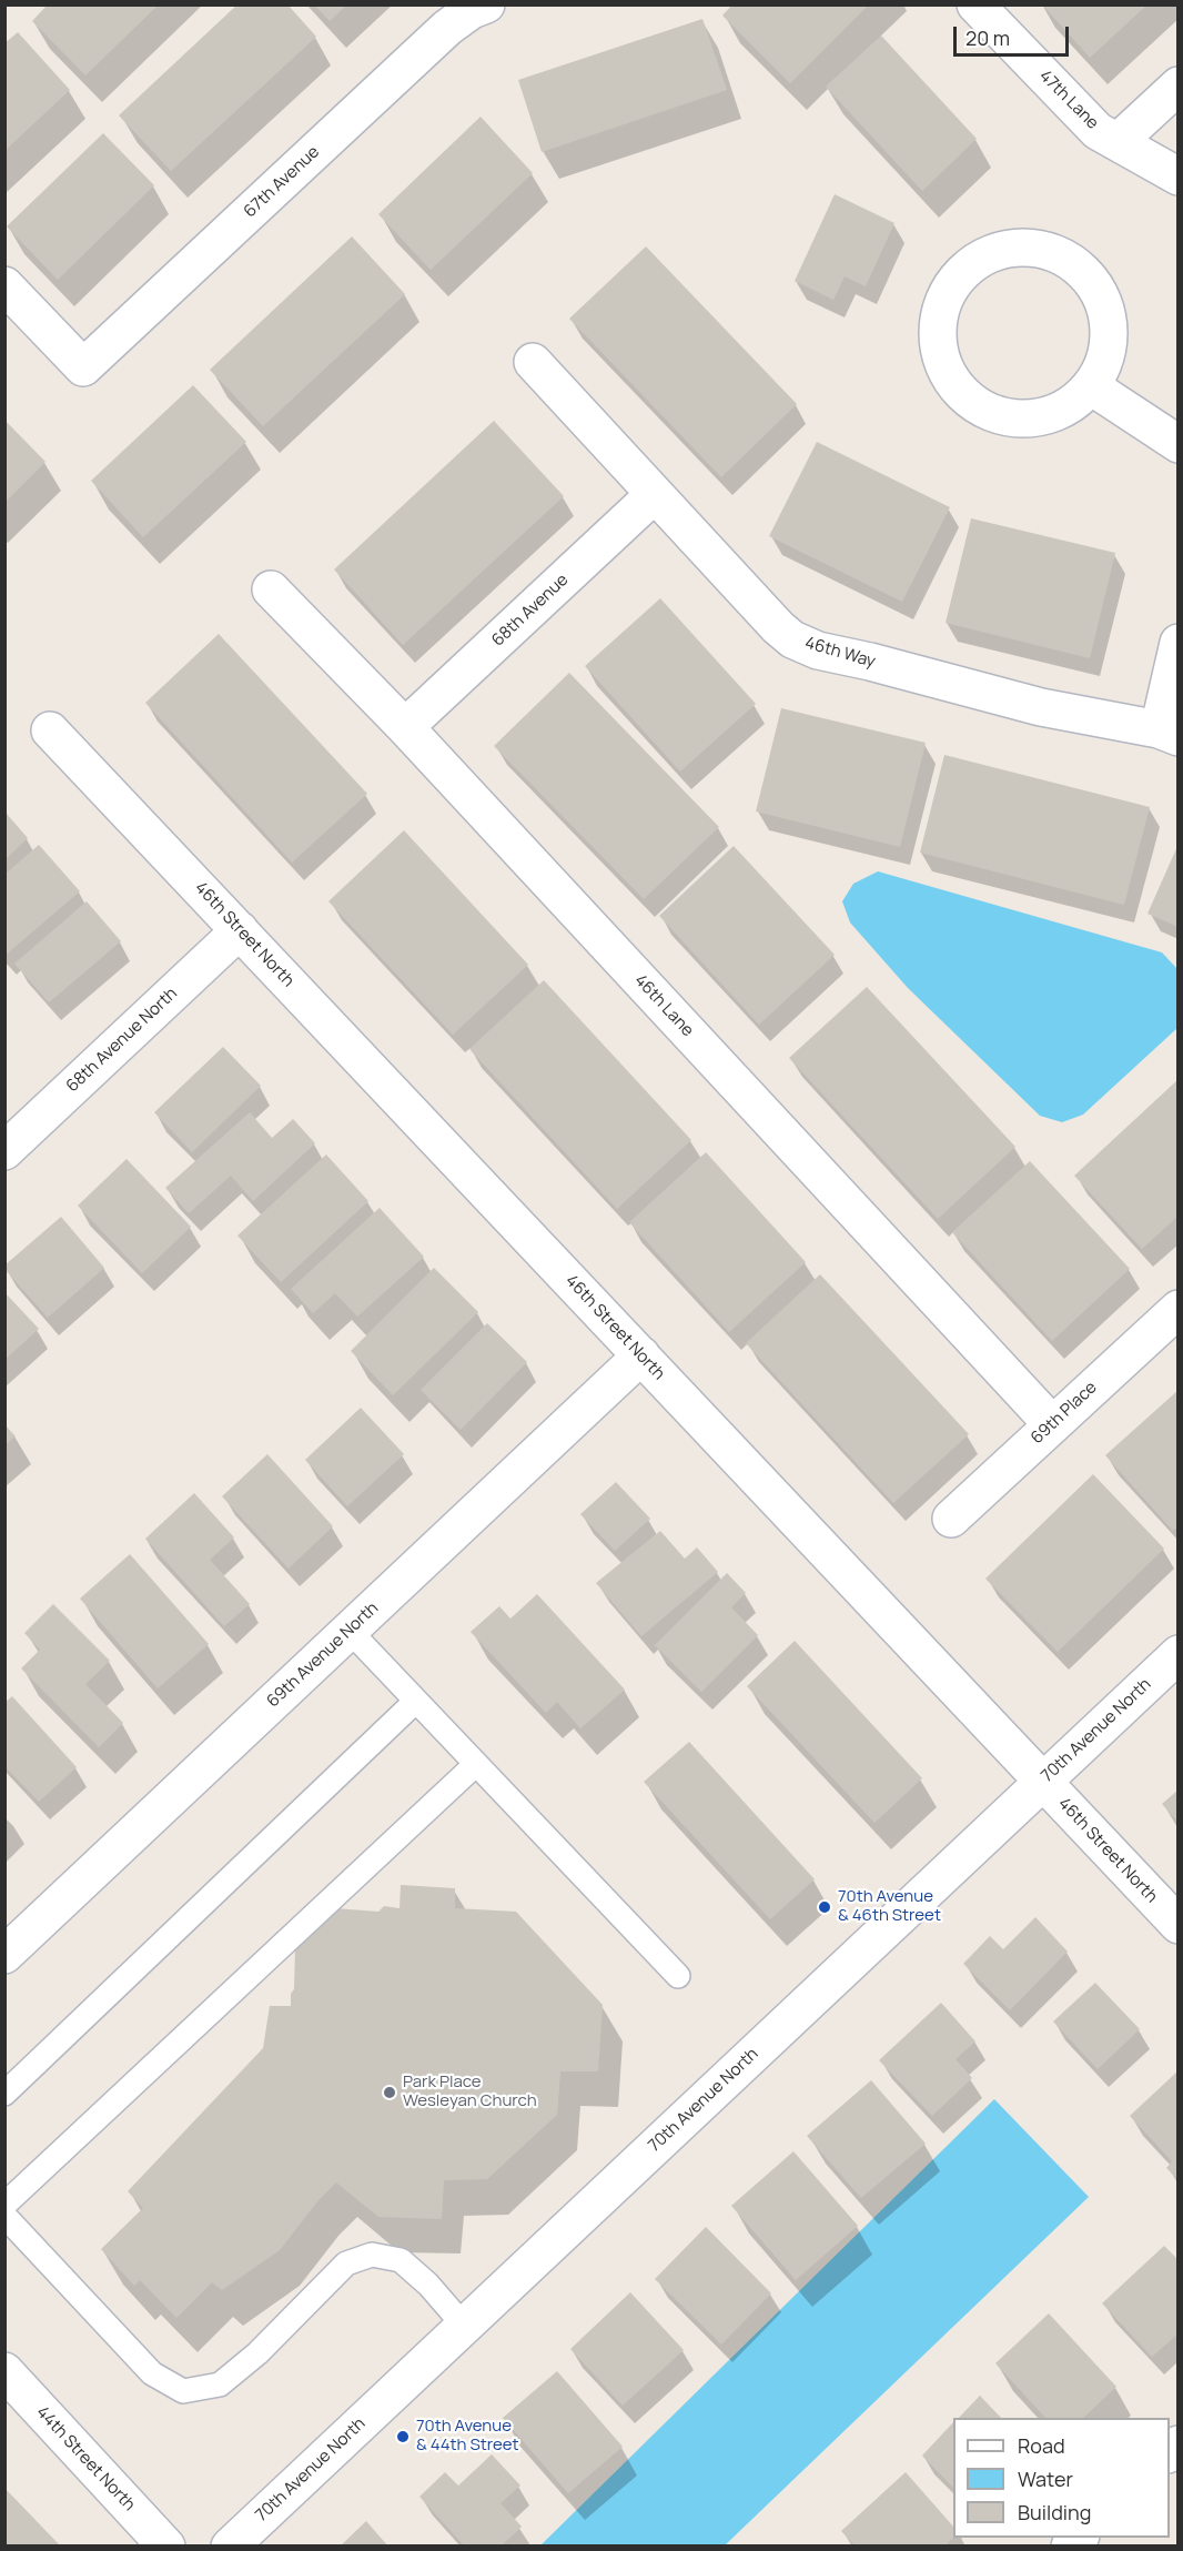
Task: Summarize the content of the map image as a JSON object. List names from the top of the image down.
{
  "streets": {
    "street": [
      "47th Lane",
      "67th Avenue",
      "68th Avenue",
      "46th Way",
      "46th Street North",
      "46th Lane",
      "68th Avenue North",
      "69th Place",
      "69th Avenue North",
      "70th Avenue North",
      "44th Street North"
    ]
  },
  "crossings": [
    ["68th Avenue", "46th Way"],
    ["68th Avenue", "46th Lane"],
    ["46th Street North", "68th Avenue North"],
    ["46th Street North", "69th Avenue North"],
    ["46th Street North", "70th Avenue North"],
    ["46th Lane", "69th Place"]
  ],
  "places": ["70th Avenue & 46th Street", "Park Place Wesleyan Church", "70th Avenue & 44th Street"],
  "legend": ["Road", "Water", "Building"],
  "scale_bar": "20 m"
}
